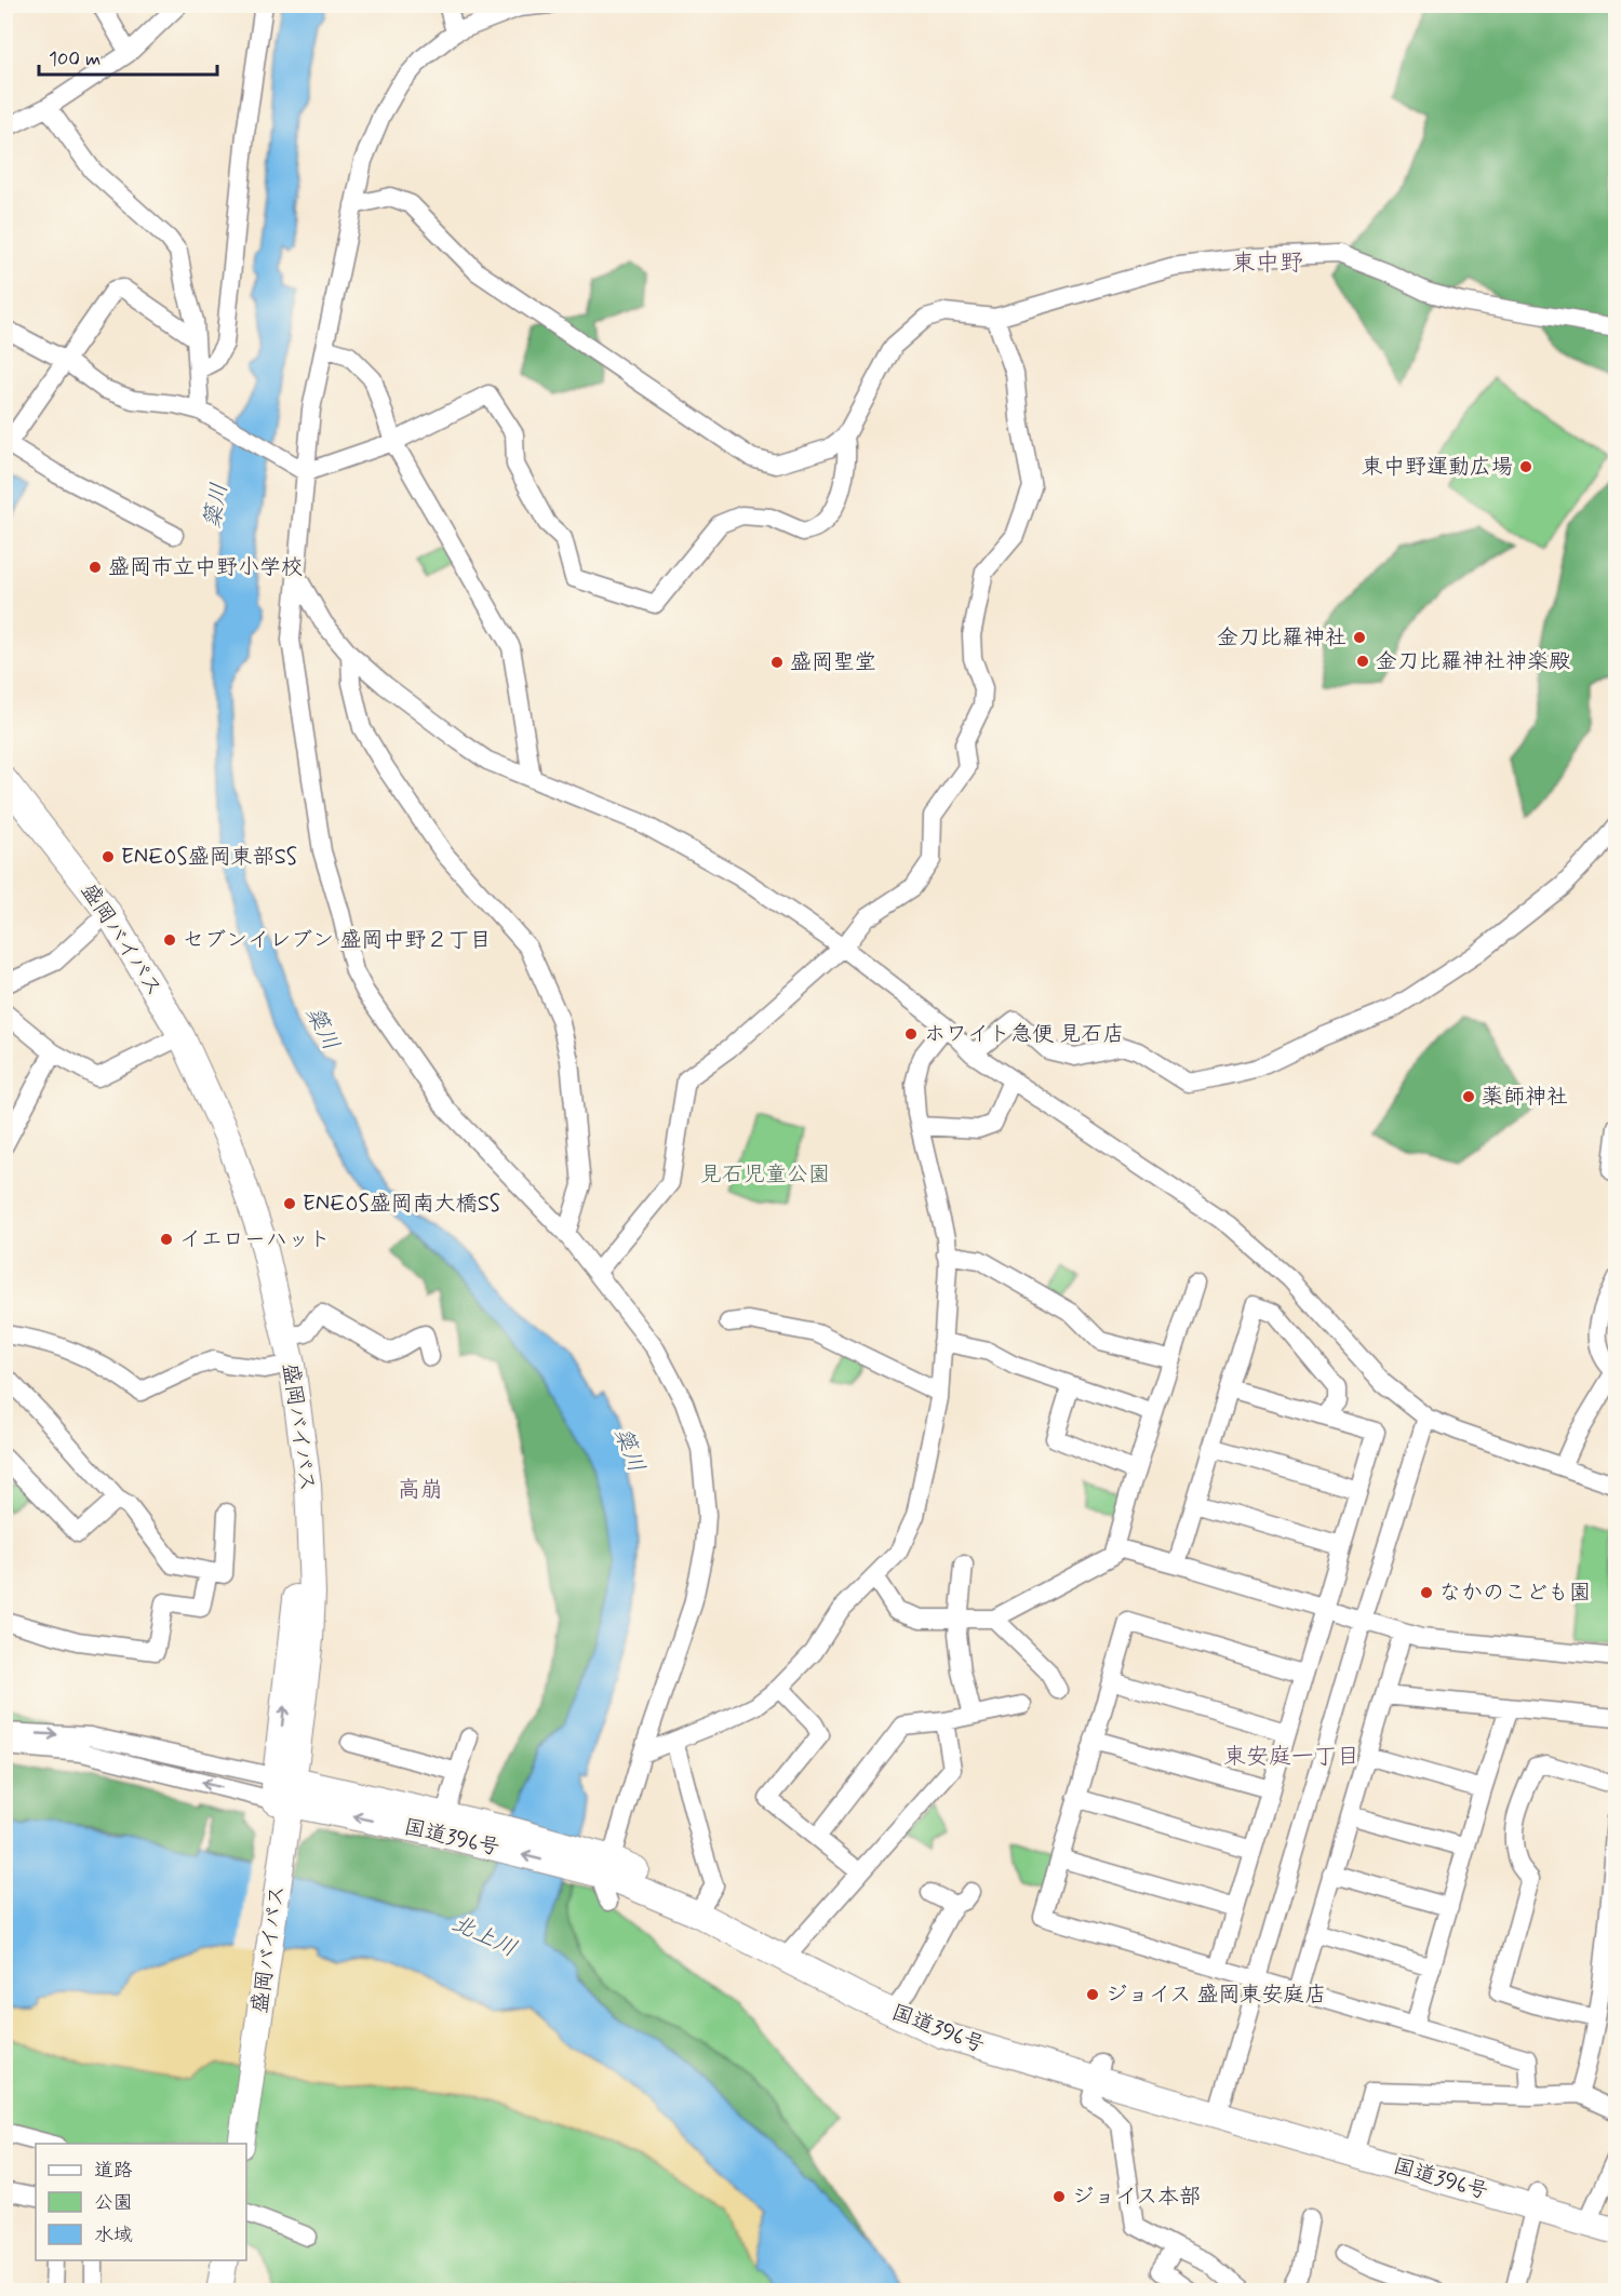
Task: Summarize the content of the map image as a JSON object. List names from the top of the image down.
{
  "streets": {
    "highway": ["盛岡バイパス", "国道396号"]
  },
  "crossings": [
    ["盛岡バイパス", "国道396号"]
  ],
  "districts": ["東中野", "高崩", "東安庭一丁目"],
  "water": ["簗川", "北上川"],
  "parks": ["見石児童公園"],
  "places": [
    "東中野運動広場",
    "盛岡市立中野小学校",
    "金刀比羅神社",
    "金刀比羅神社神楽殿",
    "盛岡聖堂",
    "ENEOS盛岡東部SS",
    "セブンイレブン 盛岡中野２丁目",
    "ホワイト急便 見石店",
    "薬師神社",
    "ENEOS盛岡南大橋SS",
    "イエローハット",
    "なかのこども園",
    "ジョイス 盛岡東安庭店",
    "ジョイス本部"
  ],
  "legend": ["道路", "公園", "水域"],
  "scale_bar": "100 m"
}
